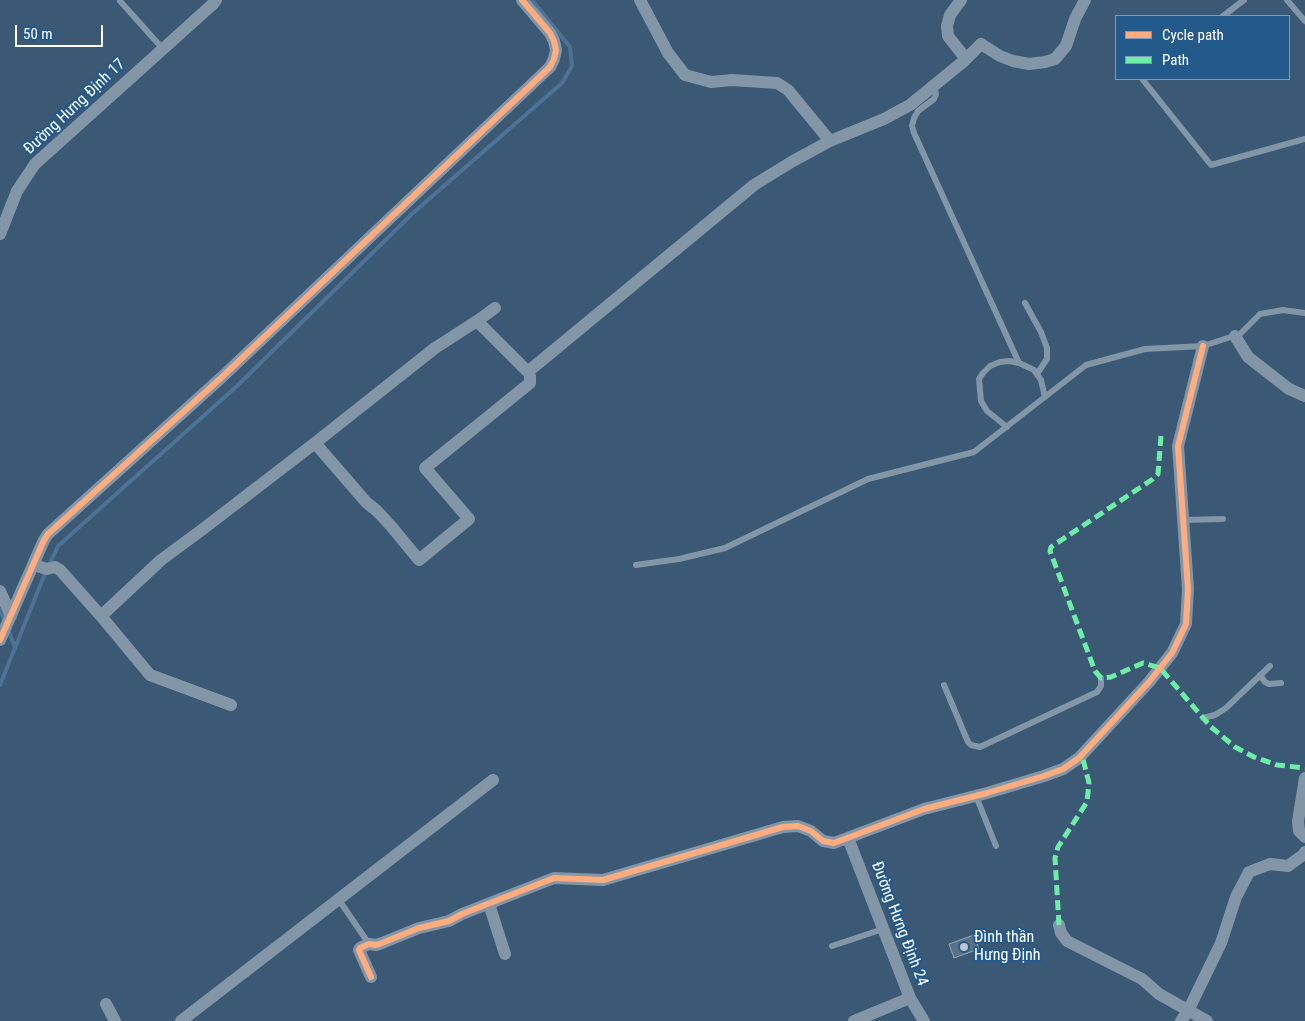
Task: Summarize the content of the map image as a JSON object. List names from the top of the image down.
{
  "streets": {
    "street": ["Đường Hưng Định 17", "Đường Hưng Định 24"]
  },
  "places": ["Đình thần Hưng Định"],
  "legend": ["Cycle path", "Path"],
  "scale_bar": "50 m"
}
